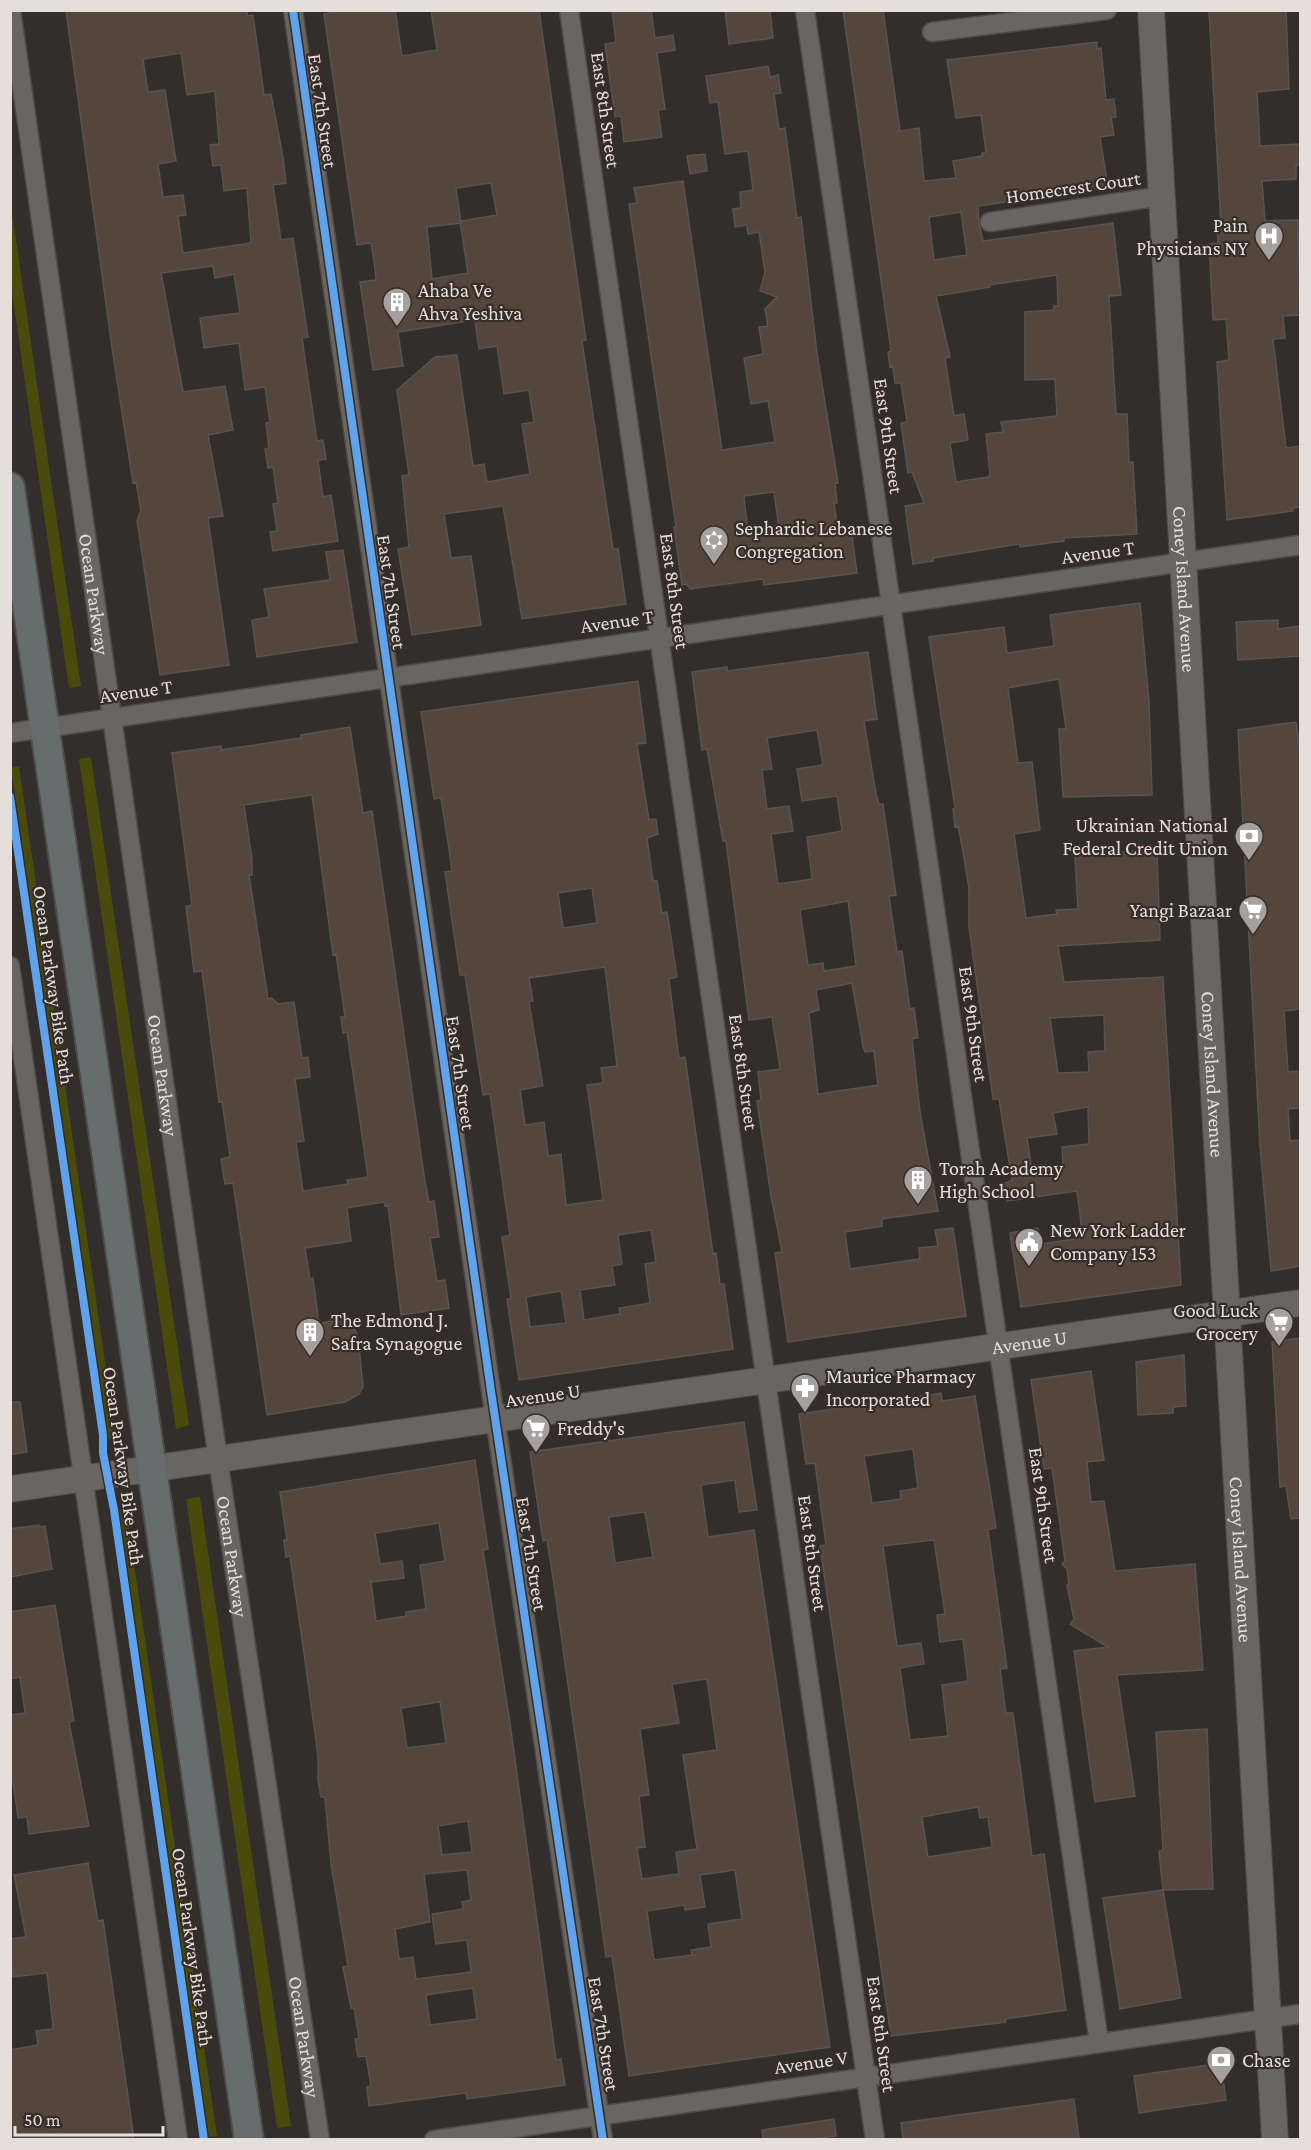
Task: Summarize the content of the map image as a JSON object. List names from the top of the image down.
{
  "streets": {
    "main road": ["Coney Island Avenue", "Avenue U"],
    "street": [
      "East 8th Street",
      "East 7th Street",
      "Homecrest Court",
      "East 9th Street",
      "Avenue T",
      "Ocean Parkway",
      "Avenue V"
    ],
    "cycle path": ["Ocean Parkway Bike Path"]
  },
  "crossings": [
    ["East 8th Street", "Avenue T"],
    ["East 8th Street", "Avenue U"],
    ["East 8th Street", "Avenue V"],
    ["East 7th Street", "Avenue T"],
    ["East 7th Street", "Avenue U"],
    ["East 7th Street", "Avenue V"],
    ["Homecrest Court", "Coney Island Avenue"],
    ["East 9th Street", "Avenue T"],
    ["East 9th Street", "Avenue U"],
    ["East 9th Street", "Avenue V"],
    ["Avenue T", "Coney Island Avenue"],
    ["Avenue T", "Ocean Parkway"],
    ["Coney Island Avenue", "Avenue U"],
    ["Coney Island Avenue", "Avenue V"],
    ["Ocean Parkway", "Avenue U"]
  ],
  "places": {
    "hospital": ["Pain Physicians NY"],
    "building": ["Ahaba Ve Ahva Yeshiva", "Torah Academy High School", "The Edmond J. Safra Synagogue"],
    "synagogue": ["Sephardic Lebanese Congregation"],
    "bank": ["Ukrainian National Federal Credit Union", "Chase"],
    "supermarket": ["Yangi Bazaar", "Good Luck Grocery", "Freddy's"],
    "public building": ["New York Ladder Company 153"],
    "pharmacy": ["Maurice Pharmacy Incorporated"]
  },
  "scale_bar": "50 m"
}
